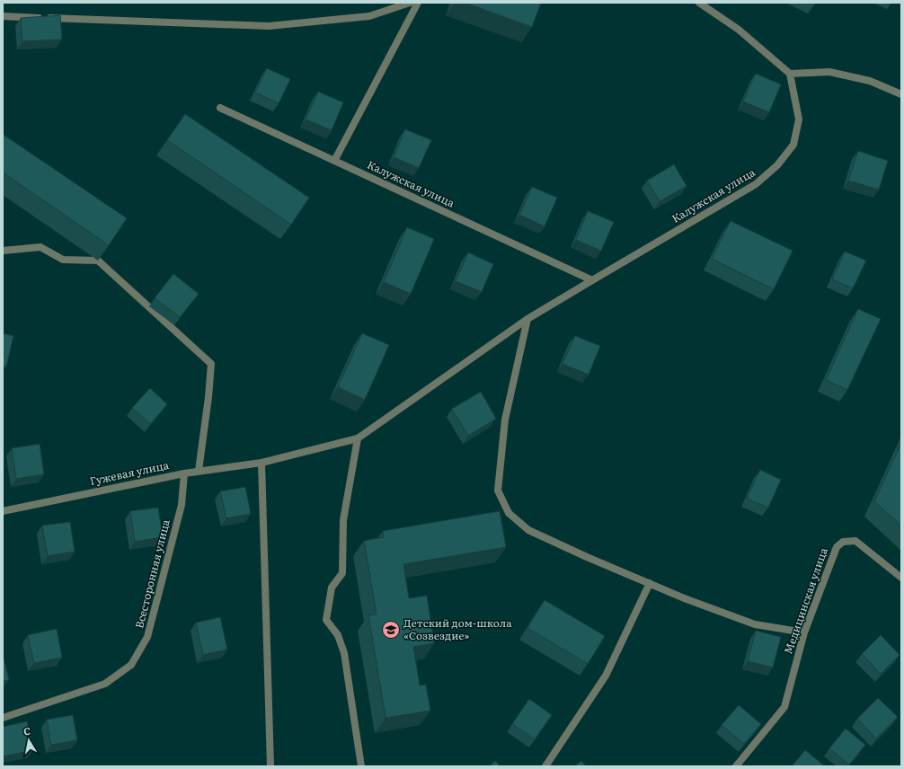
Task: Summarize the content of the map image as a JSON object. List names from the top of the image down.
{
  "streets": {
    "street": [
      "Калужская улица",
      "Гужевая улица",
      "Всесторонняя улица",
      "Медицинская улица"
    ]
  },
  "crossings": [
    ["Калужская улица", "Гужевая улица"],
    ["Гужевая улица", "Всесторонняя улица"]
  ],
  "places": {
    "school or university": ["Детский дом-школа «Созвездие»"]
  },
  "north": "top"
}
